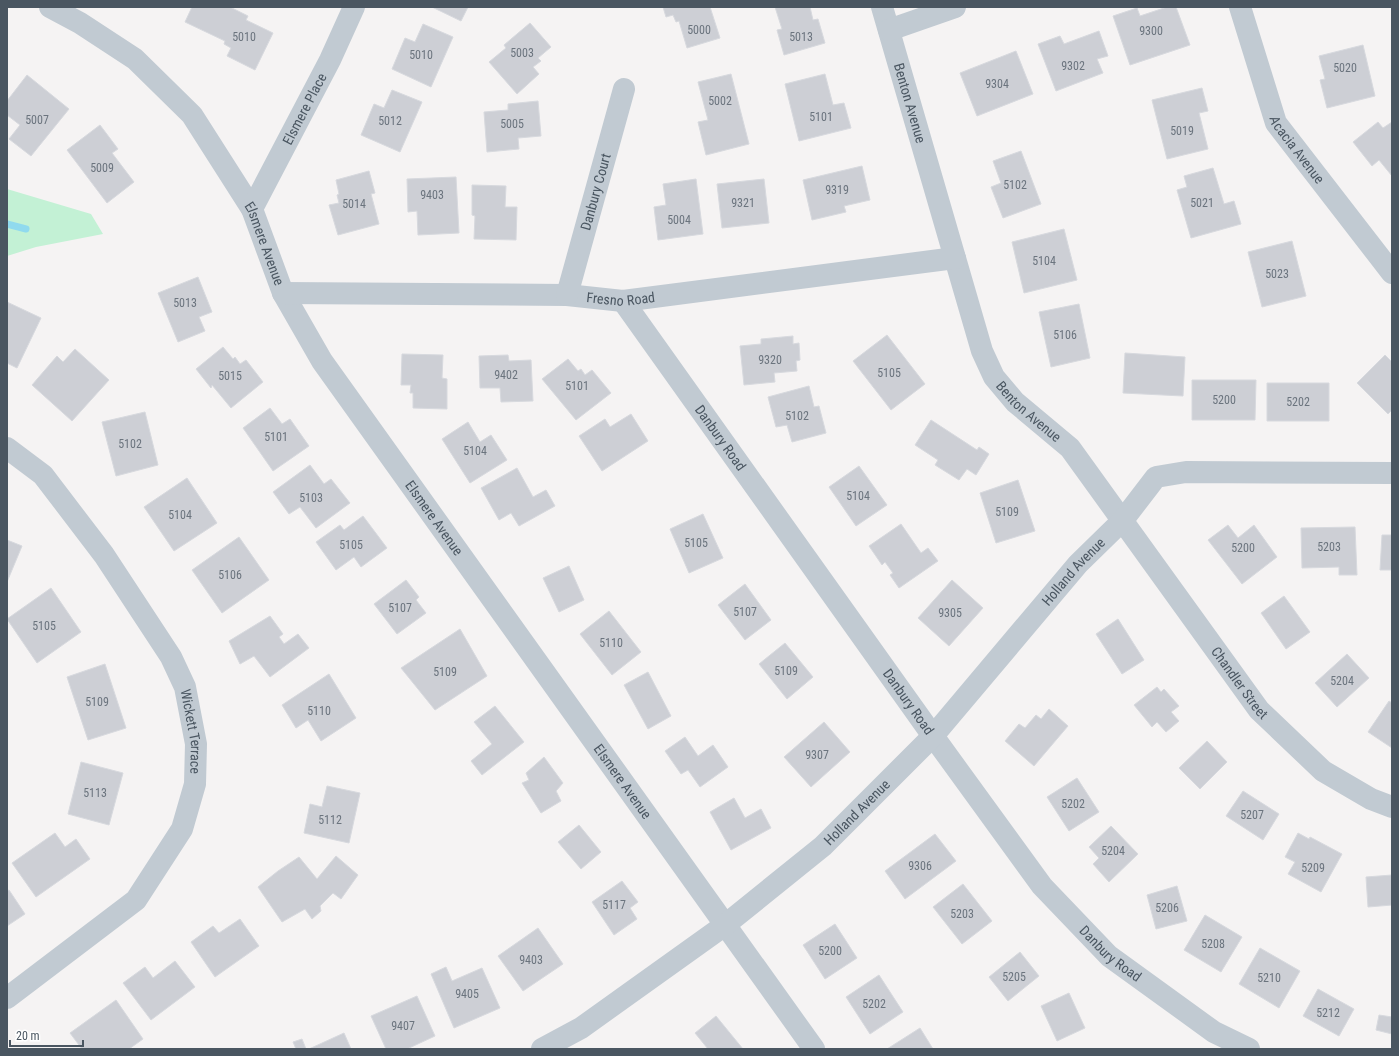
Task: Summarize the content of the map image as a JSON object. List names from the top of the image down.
{
  "streets": {
    "street": [
      "Benton Avenue",
      "Elsmere Place",
      "Acacia Avenue",
      "Danbury Court",
      "Elsmere Avenue",
      "Fresno Road",
      "Danbury Road",
      "Holland Avenue",
      "Chandler Street",
      "Wickett Terrace"
    ]
  },
  "crossings": [
    ["Benton Avenue", "Fresno Road"],
    ["Benton Avenue", "Holland Avenue"],
    ["Benton Avenue", "Chandler Street"],
    ["Elsmere Place", "Elsmere Avenue"],
    ["Danbury Court", "Fresno Road"],
    ["Elsmere Avenue", "Fresno Road"],
    ["Elsmere Avenue", "Holland Avenue"],
    ["Fresno Road", "Danbury Road"],
    ["Danbury Road", "Holland Avenue"],
    ["Holland Avenue", "Chandler Street"]
  ],
  "house_numbers": [
    "5000",
    "9300",
    "5010",
    "5013",
    "5003",
    "5010",
    "9302",
    "5020",
    "9304",
    "5002",
    "5101",
    "5007",
    "5012",
    "5005",
    "5019",
    "5009",
    "5102",
    "9319",
    "9403",
    "9321",
    "5021",
    "5014",
    "5004",
    "5104",
    "5023",
    "5013",
    "5106",
    "9320",
    "5105",
    "9402",
    "5015",
    "5101",
    "5200",
    "5202",
    "5102",
    "5101",
    "5102",
    "5104",
    "5104",
    "5103",
    "5109",
    "5104",
    "5105",
    "5105",
    "5203",
    "5200",
    "5106",
    "5107",
    "5107",
    "9305",
    "5105",
    "5110",
    "5109",
    "5109",
    "5204",
    "5109",
    "5110",
    "9307",
    "5113",
    "5202",
    "5207",
    "5112",
    "5204",
    "9306",
    "5209",
    "5117",
    "5206",
    "5203",
    "5208",
    "5200",
    "9403",
    "5205",
    "5210",
    "9405",
    "5202",
    "5212",
    "9407"
  ],
  "scale_bar": "20 m"
}
